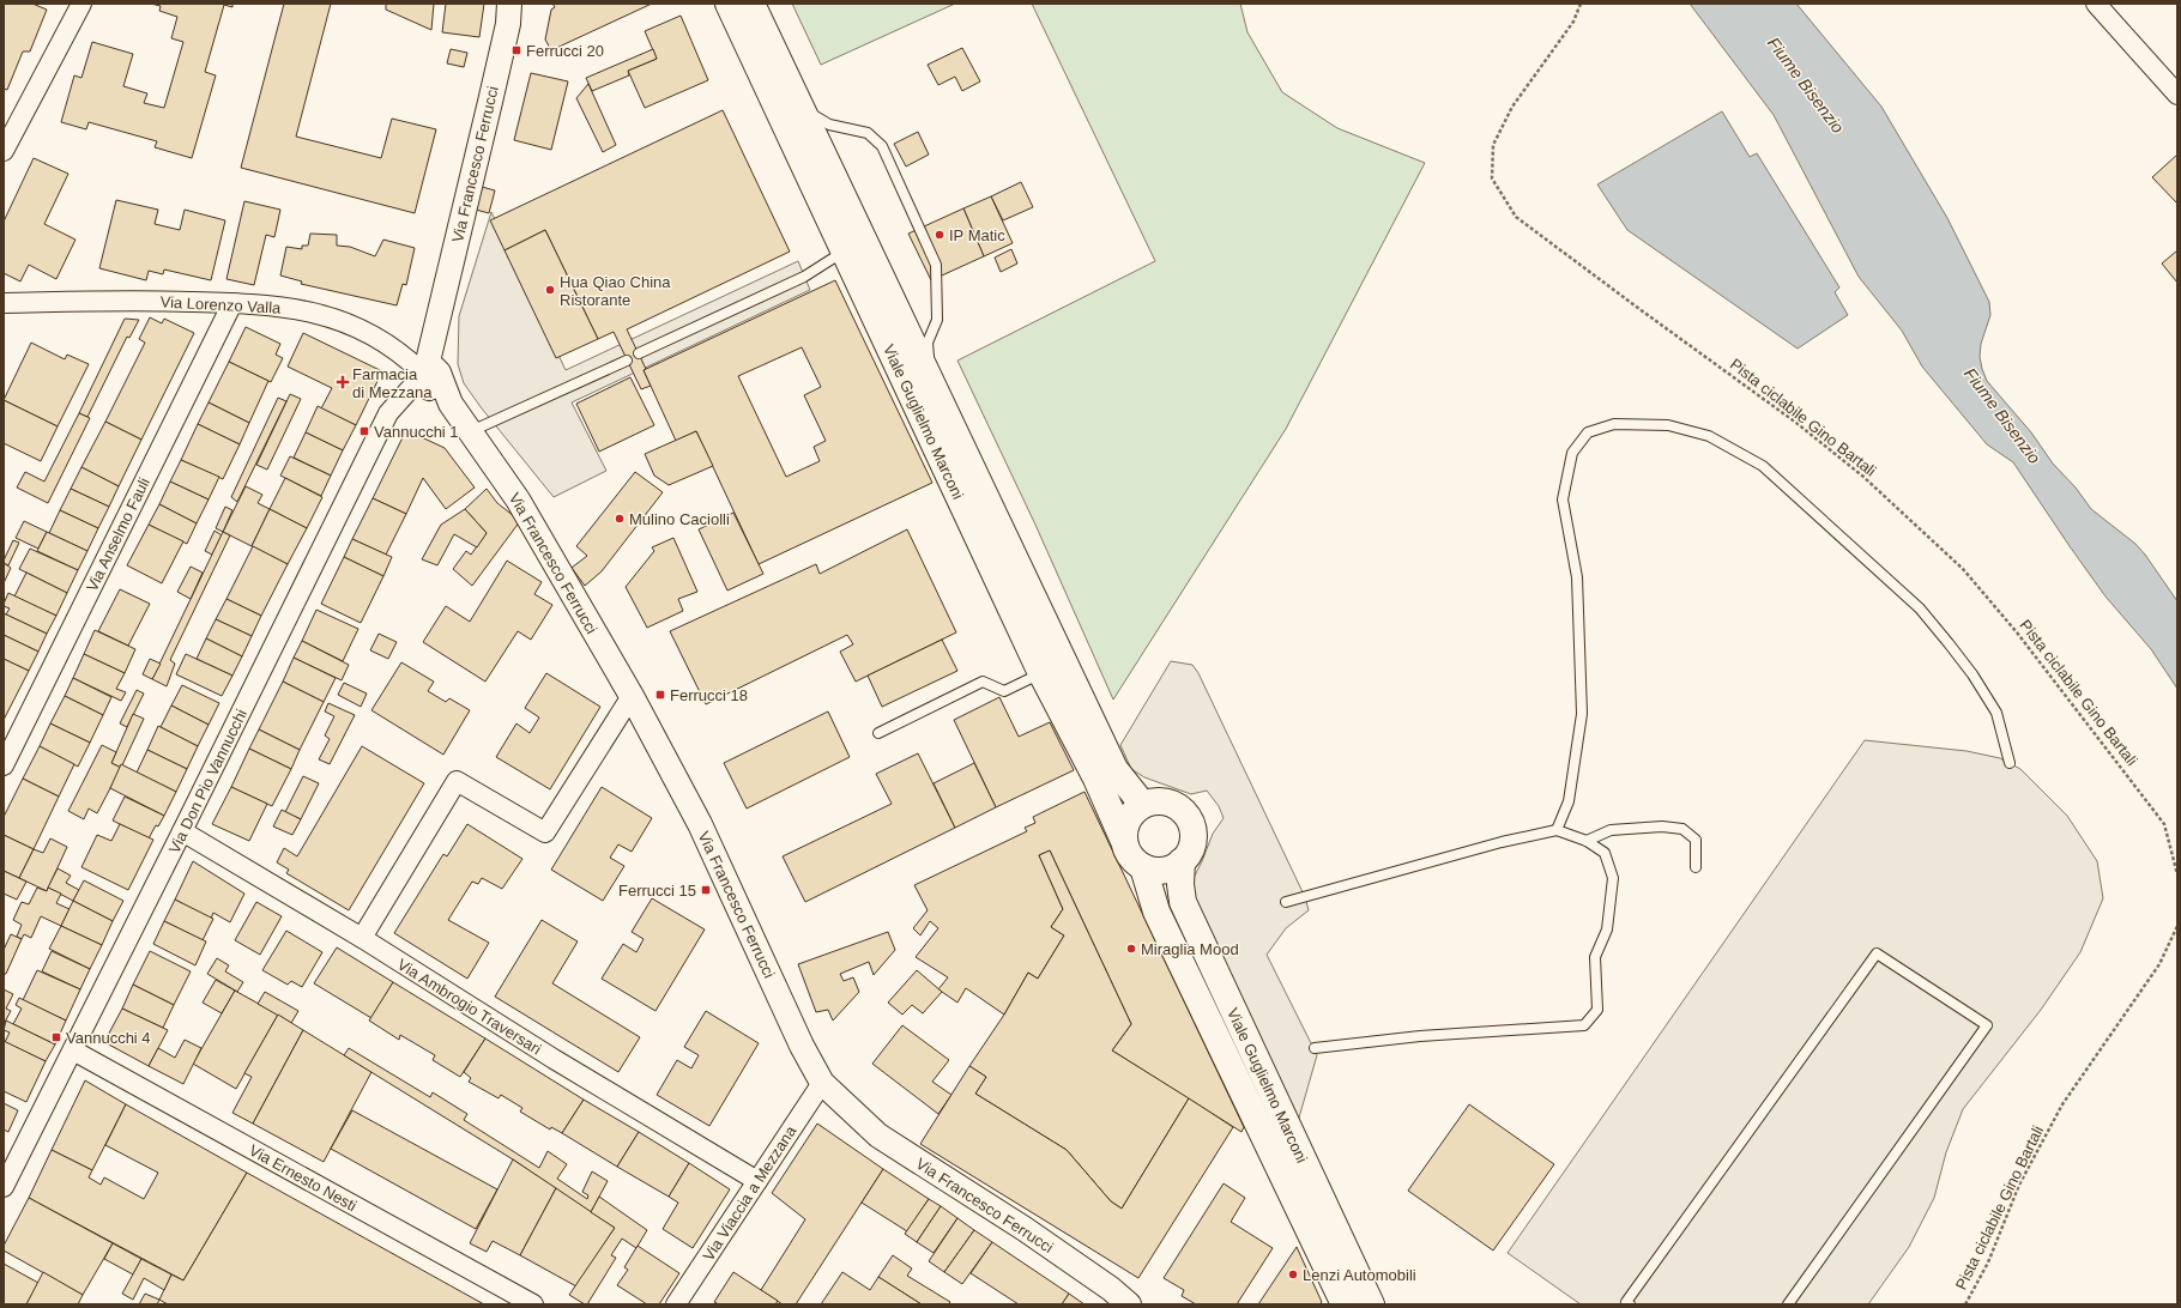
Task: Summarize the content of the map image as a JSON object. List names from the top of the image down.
{
  "streets": {
    "main road": ["Viale Guglielmo Marconi"],
    "street": [
      "Via Francesco Ferrucci",
      "Via Lorenzo Valla",
      "Via Anselmo Fauli",
      "Via Don Pio Vannucchi",
      "Via Ambrogio Traversari",
      "Via Ernesto Nesti",
      "Via Viaccia a Mezzana"
    ],
    "path": ["Pista ciclabile Gino Bartali"]
  },
  "crossings": [
    ["Via Francesco Ferrucci", "Via Lorenzo Valla"],
    ["Via Francesco Ferrucci", "Via Don Pio Vannucchi"],
    ["Via Francesco Ferrucci", "Via Viaccia a Mezzana"],
    ["Via Lorenzo Valla", "Via Anselmo Fauli"],
    ["Via Lorenzo Valla", "Via Don Pio Vannucchi"],
    ["Via Don Pio Vannucchi", "Via Ambrogio Traversari"],
    ["Via Don Pio Vannucchi", "Via Ernesto Nesti"],
    ["Via Ambrogio Traversari", "Via Viaccia a Mezzana"]
  ],
  "water": ["Fiume Bisenzio"],
  "places": {
    "transit": [
      "Ferrucci 20",
      "Vannucchi 1",
      "Ferrucci 18",
      "Ferrucci 15",
      "Vannucchi 4"
    ],
    "other": [
      "IP Matic",
      "Hua Qiao China Ristorante",
      "Mulino Caciolli",
      "Miraglia Mood",
      "Lenzi Automobili"
    ],
    "health": ["Farmacia di Mezzana"]
  }
}
